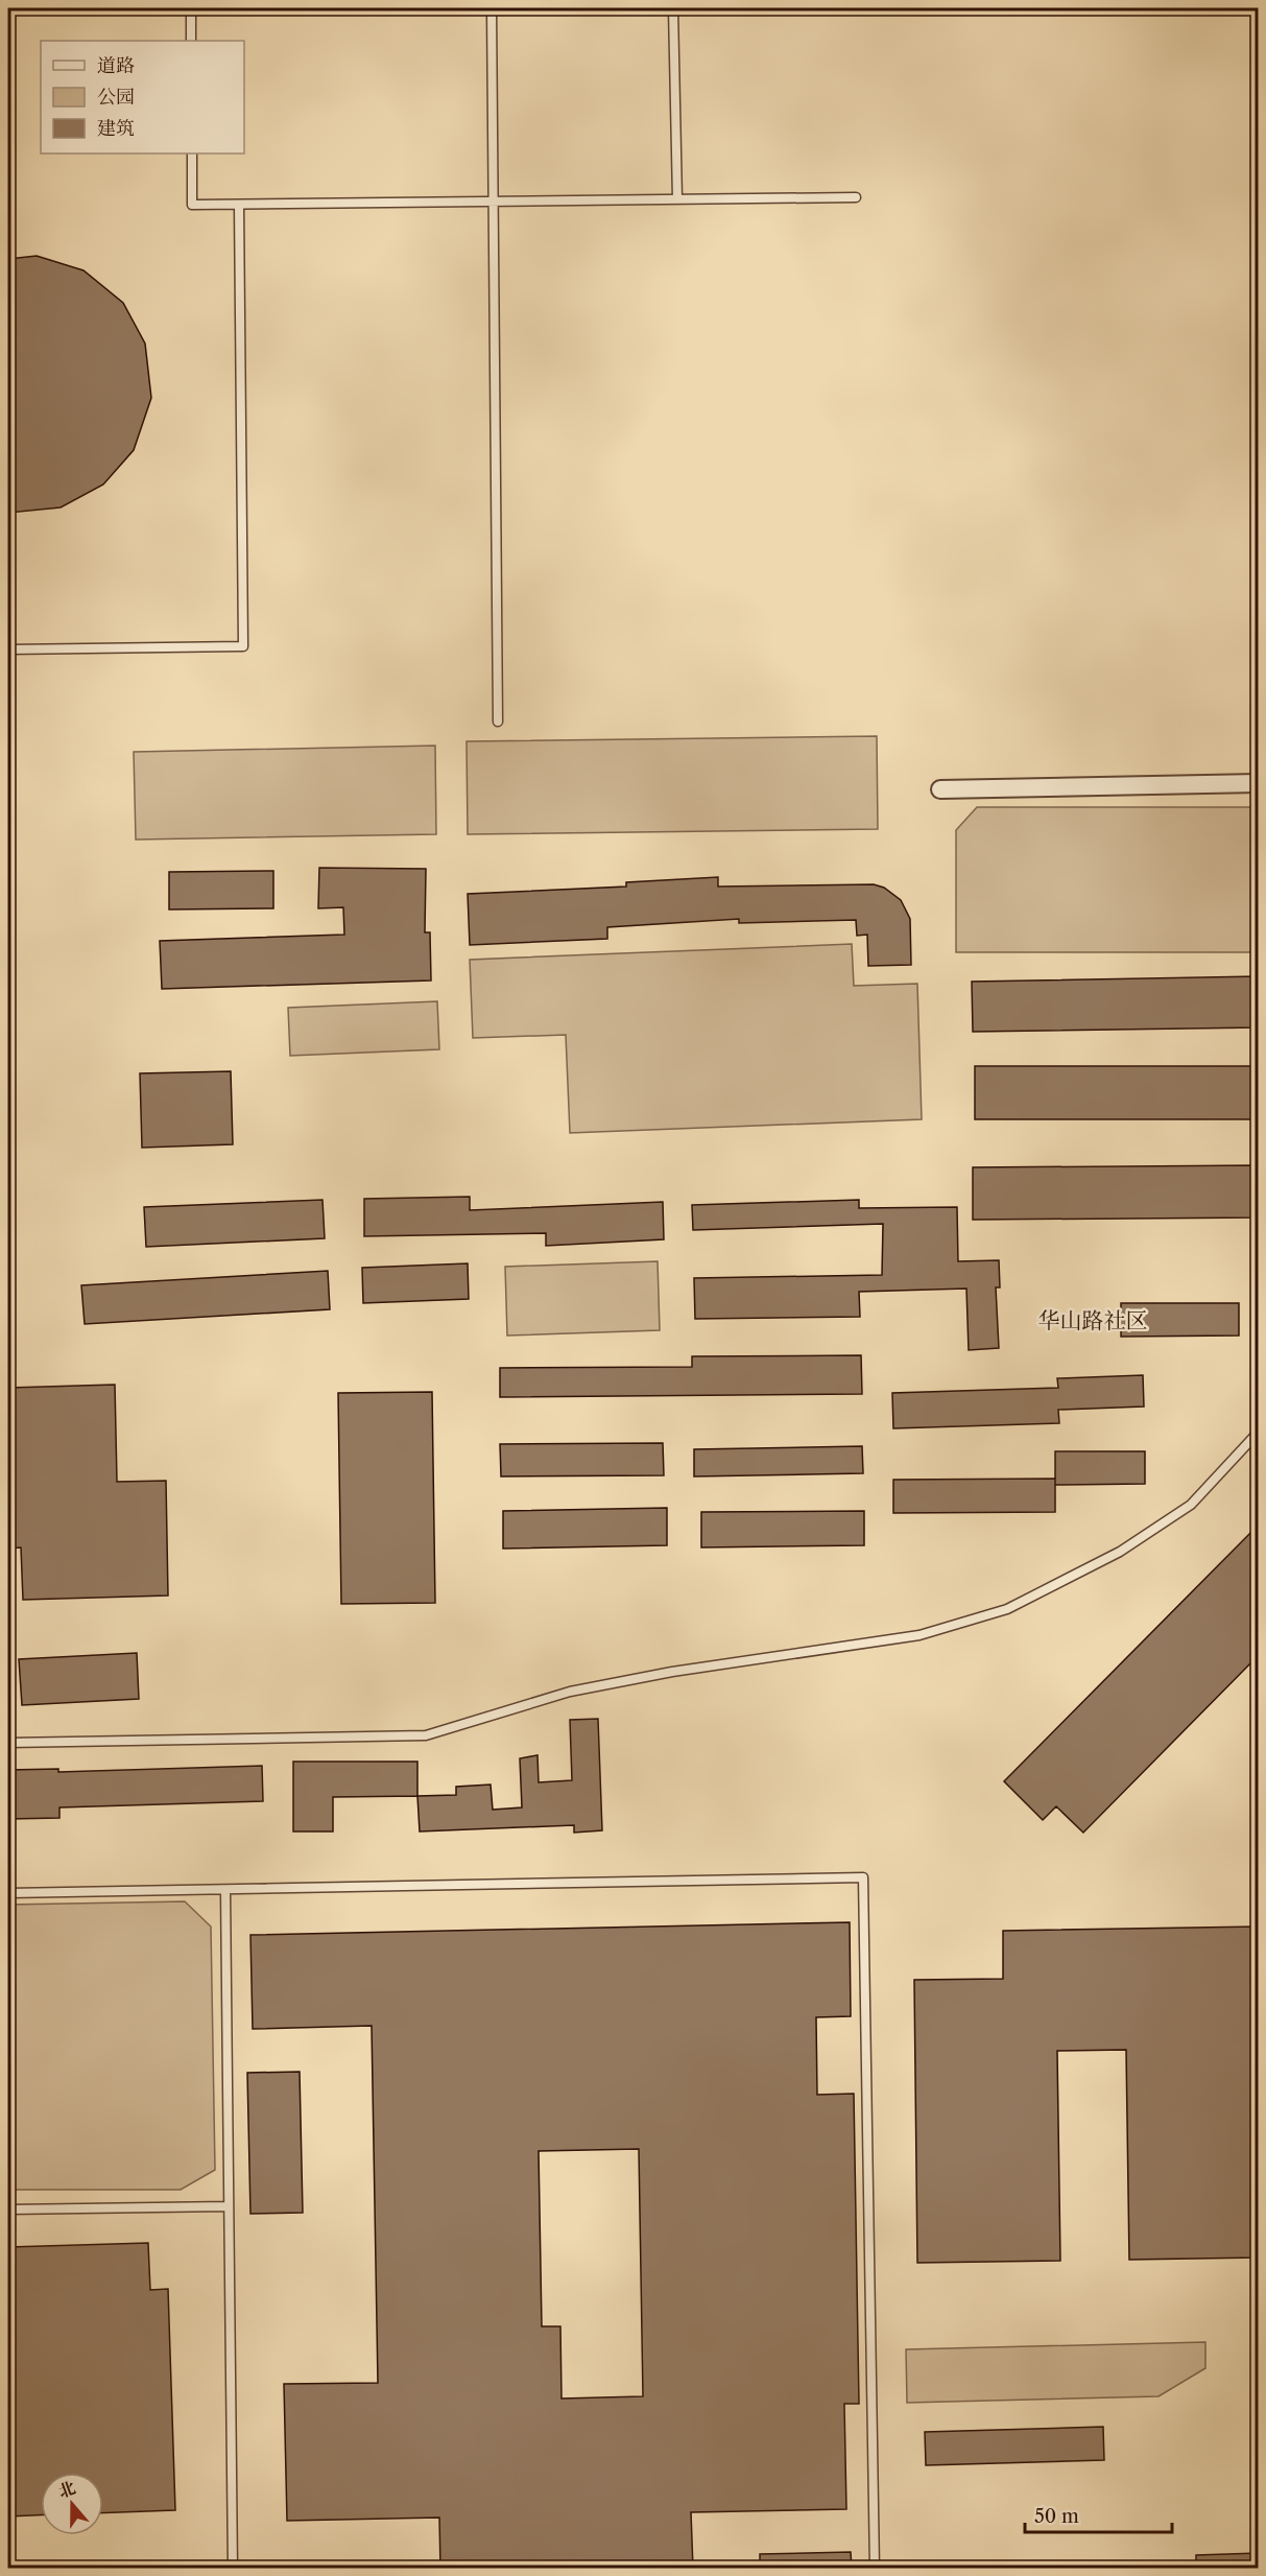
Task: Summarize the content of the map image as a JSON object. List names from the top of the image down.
{
  "districts": ["华山路社区"],
  "legend": ["道路", "公园", "建筑"],
  "scale_bar": "50 m",
  "north": "top"
}
